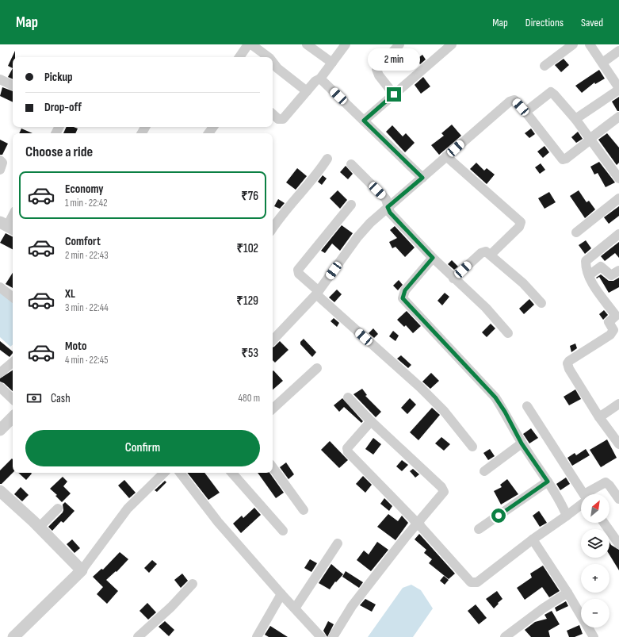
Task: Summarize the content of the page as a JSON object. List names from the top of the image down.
{
  "north": "top right",
  "page": {
    "header": "Map",
    "nav": ["Map", "Directions", "Saved"],
    "bubble": "2 min",
    "banner": ["Pickup", "Drop-off"],
    "heading": "Choose a ride",
    "list": [
      {
        "name": "Economy",
        "note": "1 min · 22:42",
        "value": "₹76"
      },
      {
        "name": "Comfort",
        "note": "2 min · 22:43",
        "value": "₹102"
      },
      {
        "name": "XL",
        "note": "3 min · 22:44",
        "value": "₹129"
      },
      {
        "name": "Moto",
        "note": "4 min · 22:45",
        "value": "₹53"
      }
    ],
    "pay": ["Cash", "480 m"],
    "buttons": "Confirm",
    "map_buttons": ["+", "−"]
  }
}
